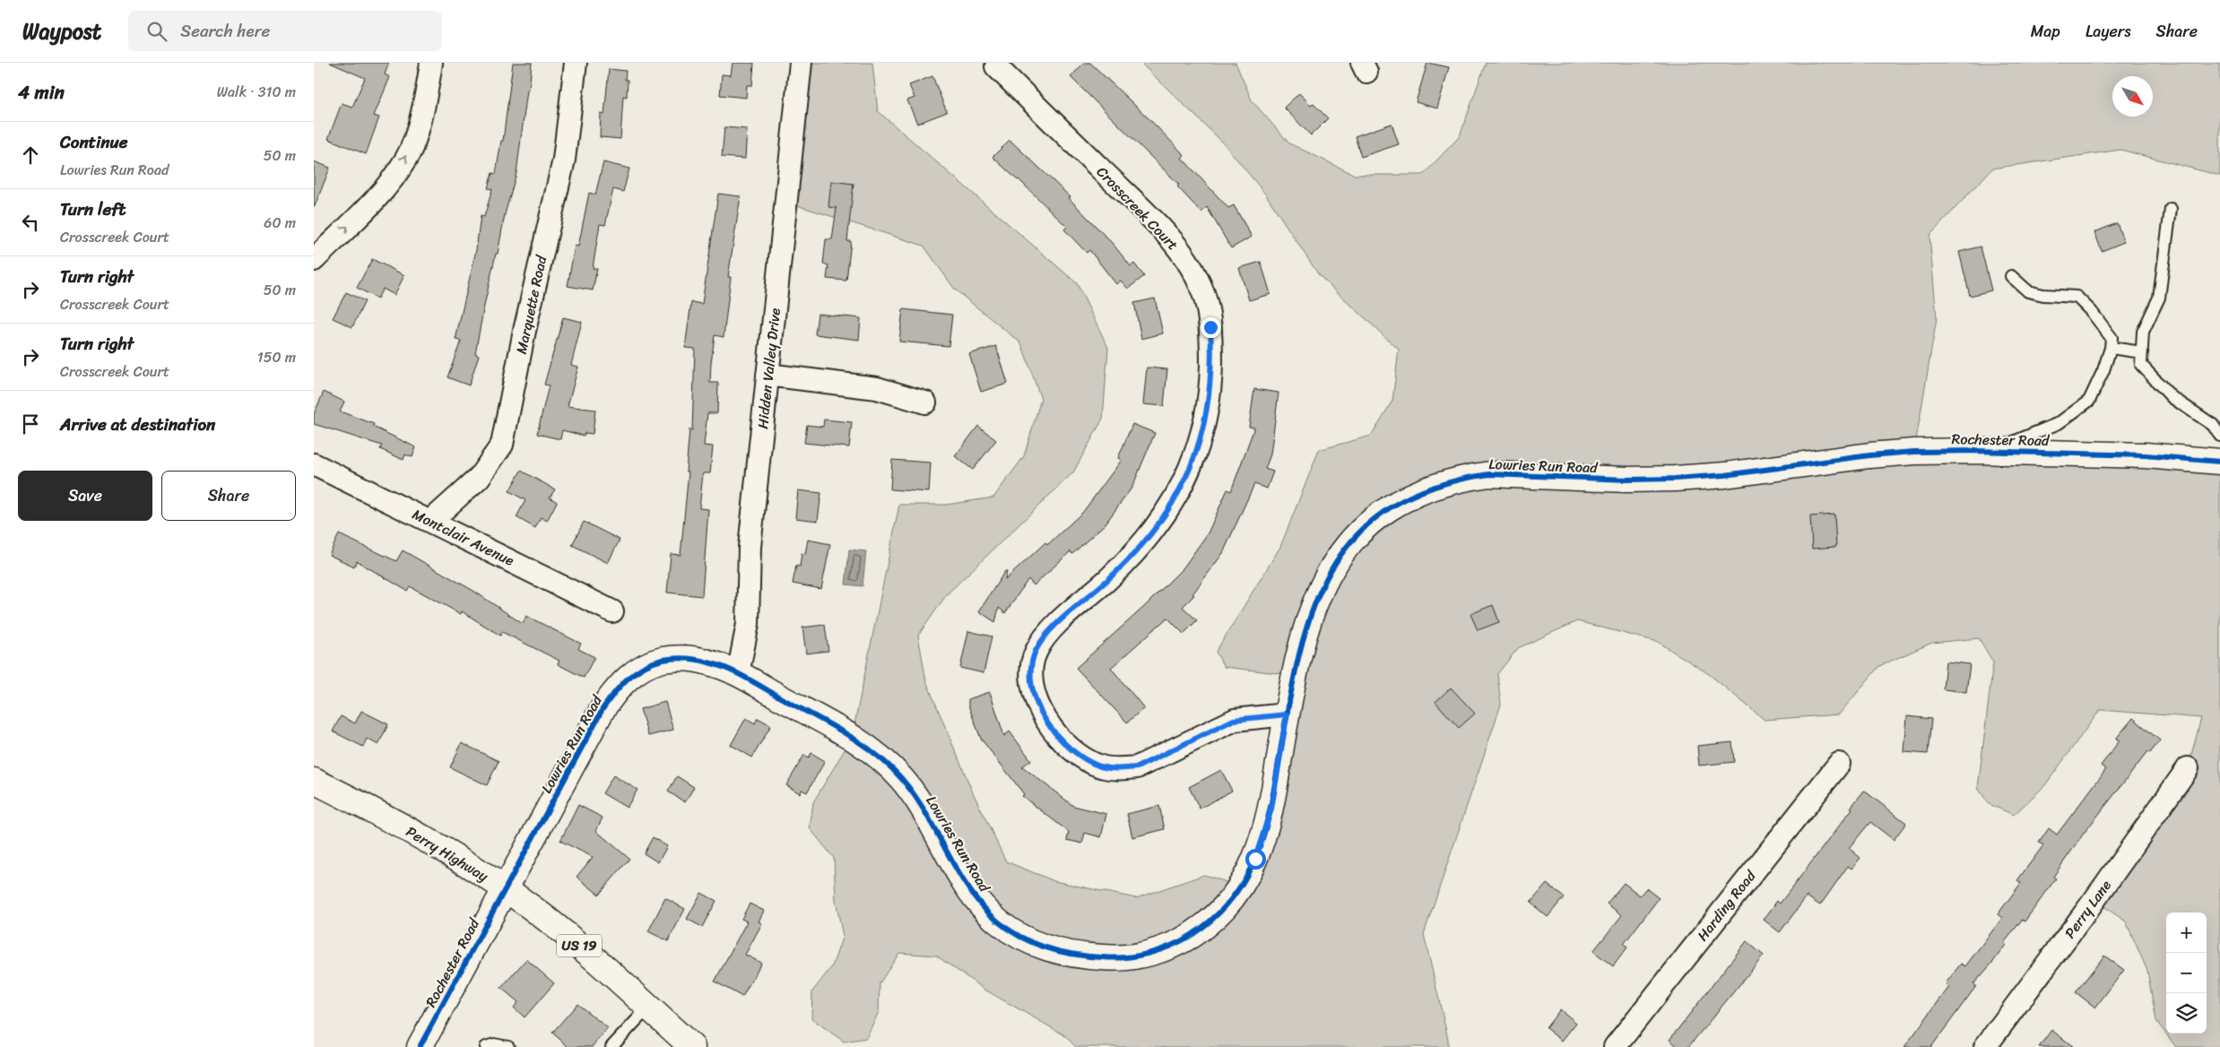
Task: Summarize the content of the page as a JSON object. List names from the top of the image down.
{
  "streets": {
    "street": [
      "Crosscreek Court",
      "Marquette Road",
      "Hidden Valley Drive",
      "Rochester Road",
      "Lowries Run Road",
      "Montclair Avenue",
      "Perry Highway",
      "Harding Road",
      "Perry Lane",
      "US 19"
    ]
  },
  "crossings": [
    ["Crosscreek Court", "Lowries Run Road"],
    ["Marquette Road", "Montclair Avenue"],
    ["Hidden Valley Drive", "Lowries Run Road"],
    ["Rochester Road", "Lowries Run Road"],
    ["Rochester Road", "Perry Highway"],
    ["Lowries Run Road", "Perry Highway"]
  ],
  "north": "bottom right",
  "page": {
    "header": "Waypost",
    "search": "Search here",
    "nav": ["Map", "Layers", "Share"],
    "heading": ["4 min", "Walk · 310 m"],
    "list": [
      ["Continue", "Lowries Run Road", "50 m"],
      ["Turn left", "Crosscreek Court", "60 m"],
      ["Turn right", "Crosscreek Court", "50 m"],
      ["Turn right", "Crosscreek Court", "150 m"],
      "Arrive at destination"
    ],
    "buttons": ["Save", "Share"],
    "map_buttons": ["+", "−"]
  }
}
